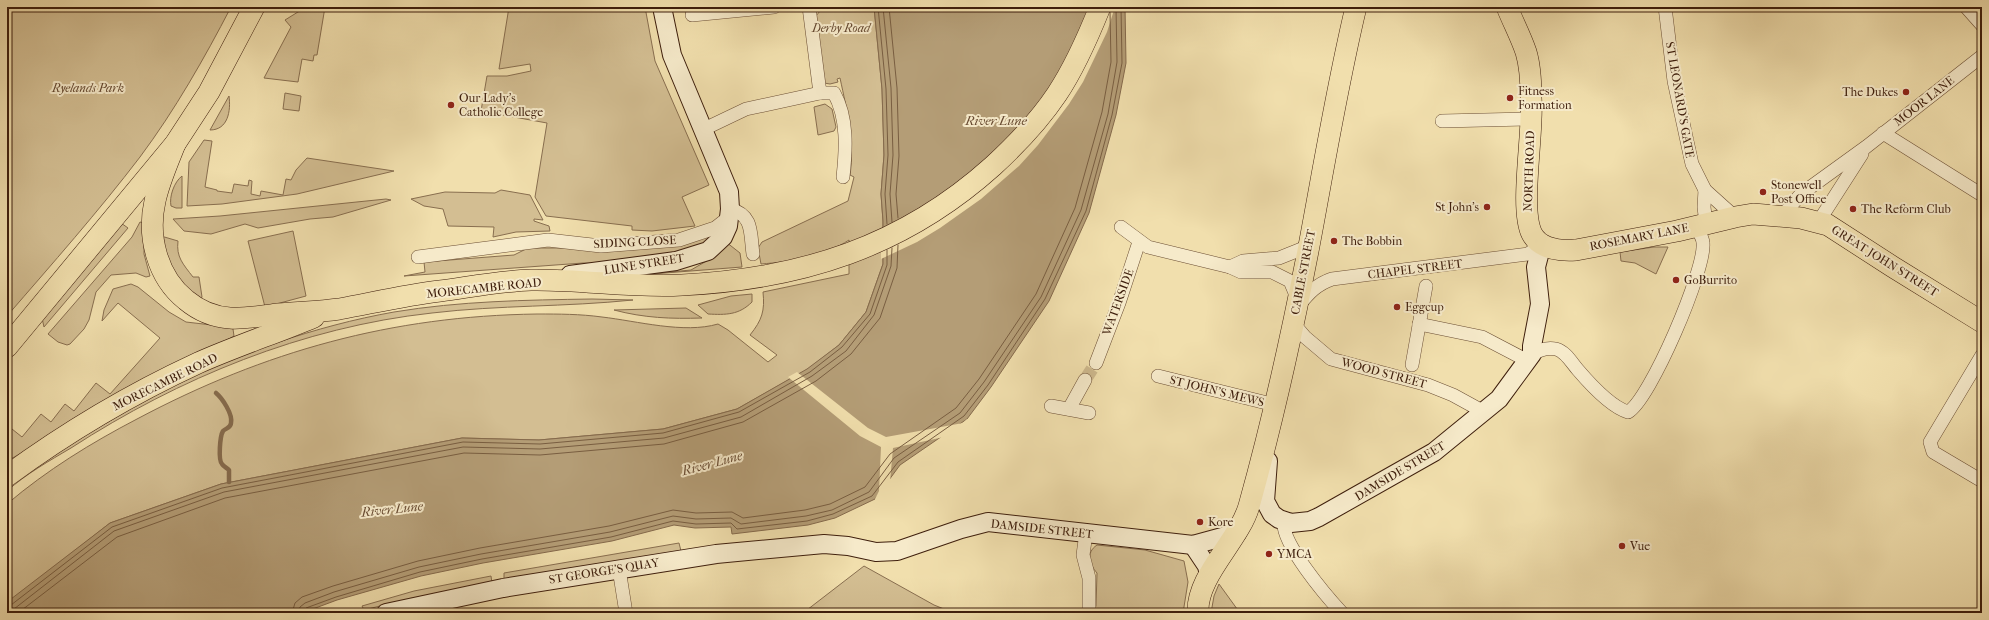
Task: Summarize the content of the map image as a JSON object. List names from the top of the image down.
{
  "streets": {
    "main road": [
      "NORTH ROAD",
      "ROSEMARY LANE",
      "GREAT JOHN STREET",
      "CABLE STREET",
      "MORECAMBE ROAD"
    ],
    "street": [
      "ST LEONARD'S GATE",
      "MOOR LANE",
      "SIDING CLOSE",
      "LUNE STREET",
      "CHAPEL STREET",
      "WATERSIDE",
      "WOOD STREET",
      "ST JOHN'S MEWS",
      "DAMSIDE STREET",
      "ST GEORGE'S QUAY"
    ]
  },
  "crossings": [
    ["ST LEONARD'S GATE", "ROSEMARY LANE"],
    ["ST LEONARD'S GATE", "GREAT JOHN STREET"],
    ["ST LEONARD'S GATE", "DAMSIDE STREET"],
    ["MOOR LANE", "GREAT JOHN STREET"],
    ["NORTH ROAD", "ROSEMARY LANE"],
    ["NORTH ROAD", "CHAPEL STREET"],
    ["ROSEMARY LANE", "GREAT JOHN STREET"],
    ["ROSEMARY LANE", "CHAPEL STREET"],
    ["SIDING CLOSE", "LUNE STREET"],
    ["LUNE STREET", "MORECAMBE ROAD"],
    ["CHAPEL STREET", "CABLE STREET"],
    ["CHAPEL STREET", "WOOD STREET"],
    ["CABLE STREET", "WOOD STREET"],
    ["CABLE STREET", "ST JOHN'S MEWS"],
    ["CABLE STREET", "DAMSIDE STREET"],
    ["WATERSIDE", "WOOD STREET"],
    ["WOOD STREET", "DAMSIDE STREET"],
    ["DAMSIDE STREET", "ST GEORGE'S QUAY"]
  ],
  "water": ["River Lune"],
  "parks": ["Derby Road", "Ryelands Park"],
  "places": [
    "The Dukes",
    "Fitness Formation",
    "Our Lady's Catholic College",
    "Stonewell Post Office",
    "St John's",
    "The Reform Club",
    "The Bobbin",
    "GoBurrito",
    "Eggcup",
    "Kore",
    "Vue",
    "YMCA"
  ]
}
